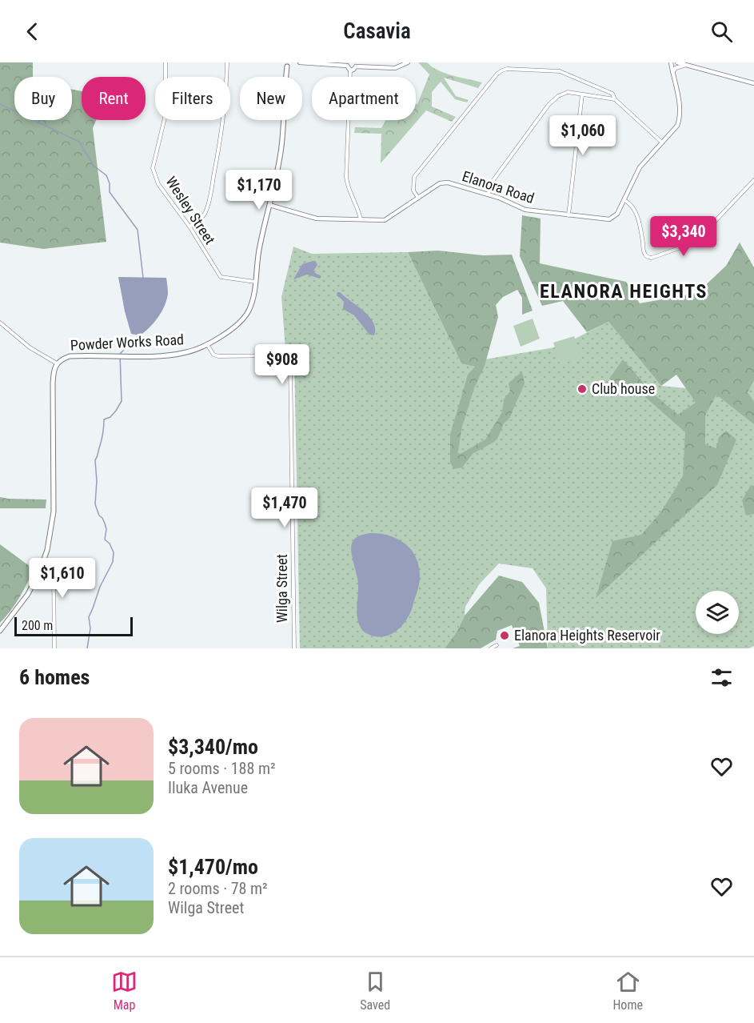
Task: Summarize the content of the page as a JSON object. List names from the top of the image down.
{
  "streets": {
    "main road": ["Powder Works Road"],
    "street": ["Elanora Road", "Wesley Street", "Wilga Street"]
  },
  "crossings": [
    ["Elanora Road", "Powder Works Road"],
    ["Wesley Street", "Powder Works Road"],
    ["Powder Works Road", "Wilga Street"]
  ],
  "districts": ["ELANORA HEIGHTS"],
  "places": ["Club house", "Elanora Heights Reservoir"],
  "scale_bar": "200 m",
  "page": {
    "header": "Casavia",
    "chip": [
      "Buy",
      "Rent",
      "Filters",
      "New",
      "Apartment"
    ],
    "price": [
      "$1,060",
      "$1,170",
      "$3,340",
      "$908",
      "$1,470",
      "$1,610"
    ],
    "scale": "200 m",
    "heading": "6 homes",
    "list": [
      {
        "name": "$3,340/mo",
        "note": "5 rooms · 188 m² · Iluka Avenue"
      },
      {
        "name": "$1,470/mo",
        "note": "2 rooms · 78 m² · Wilga Street"
      }
    ],
    "tabs": ["Map", "Saved", "Home"]
  }
}
